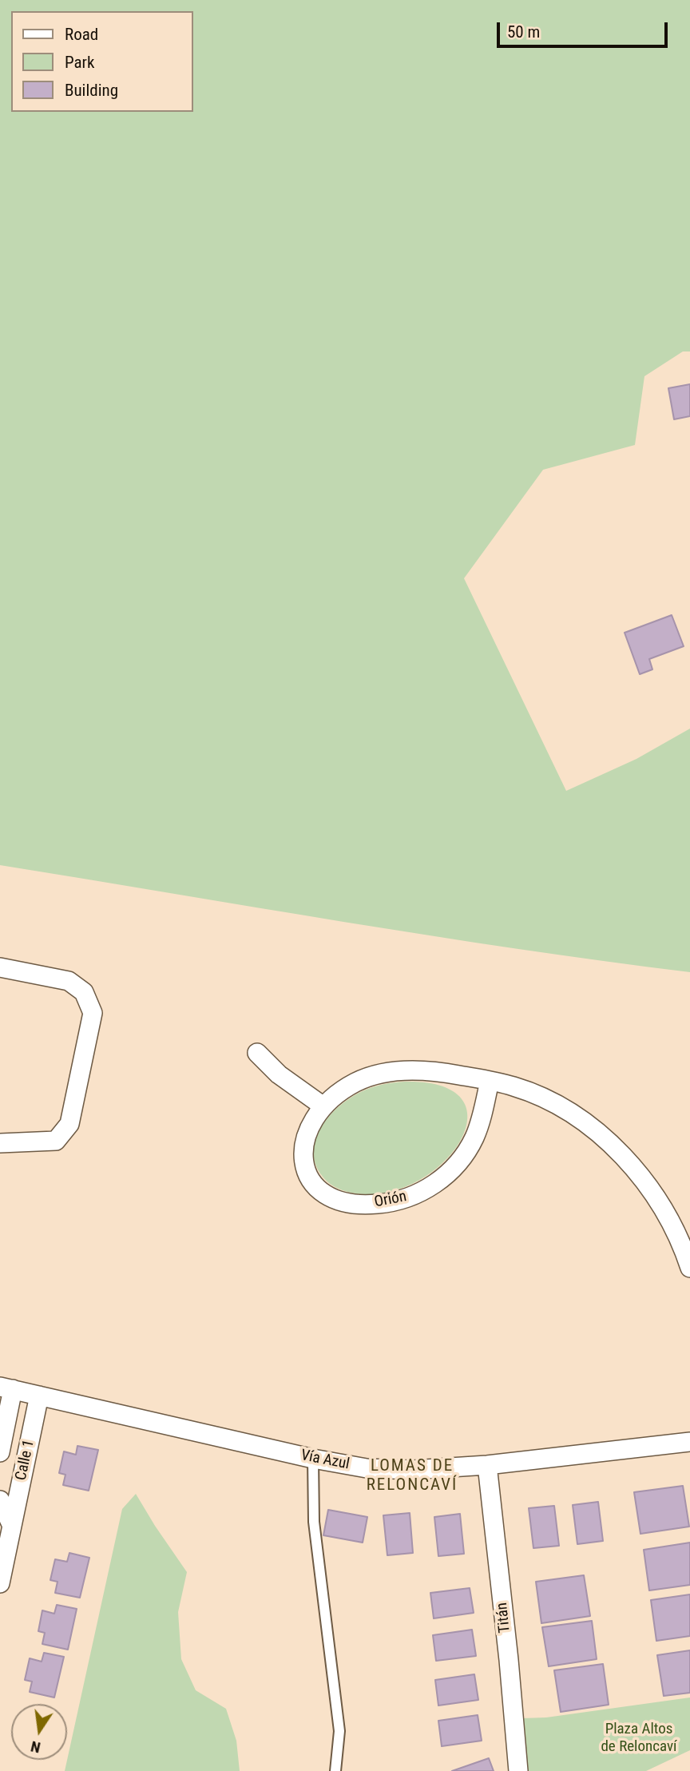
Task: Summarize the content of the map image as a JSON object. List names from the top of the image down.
{
  "streets": {
    "street": [
      "Orión",
      "Calle 1",
      "Vía Azul",
      "Titán"
    ]
  },
  "crossings": [
    ["Calle 1", "Vía Azul"],
    ["Vía Azul", "Titán"]
  ],
  "districts": ["LOMAS DE RELONCAVÍ"],
  "parks": ["Plaza Altos de Reloncaví"],
  "legend": ["Road", "Park", "Building"],
  "scale_bar": "50 m",
  "north": "bottom"
}
